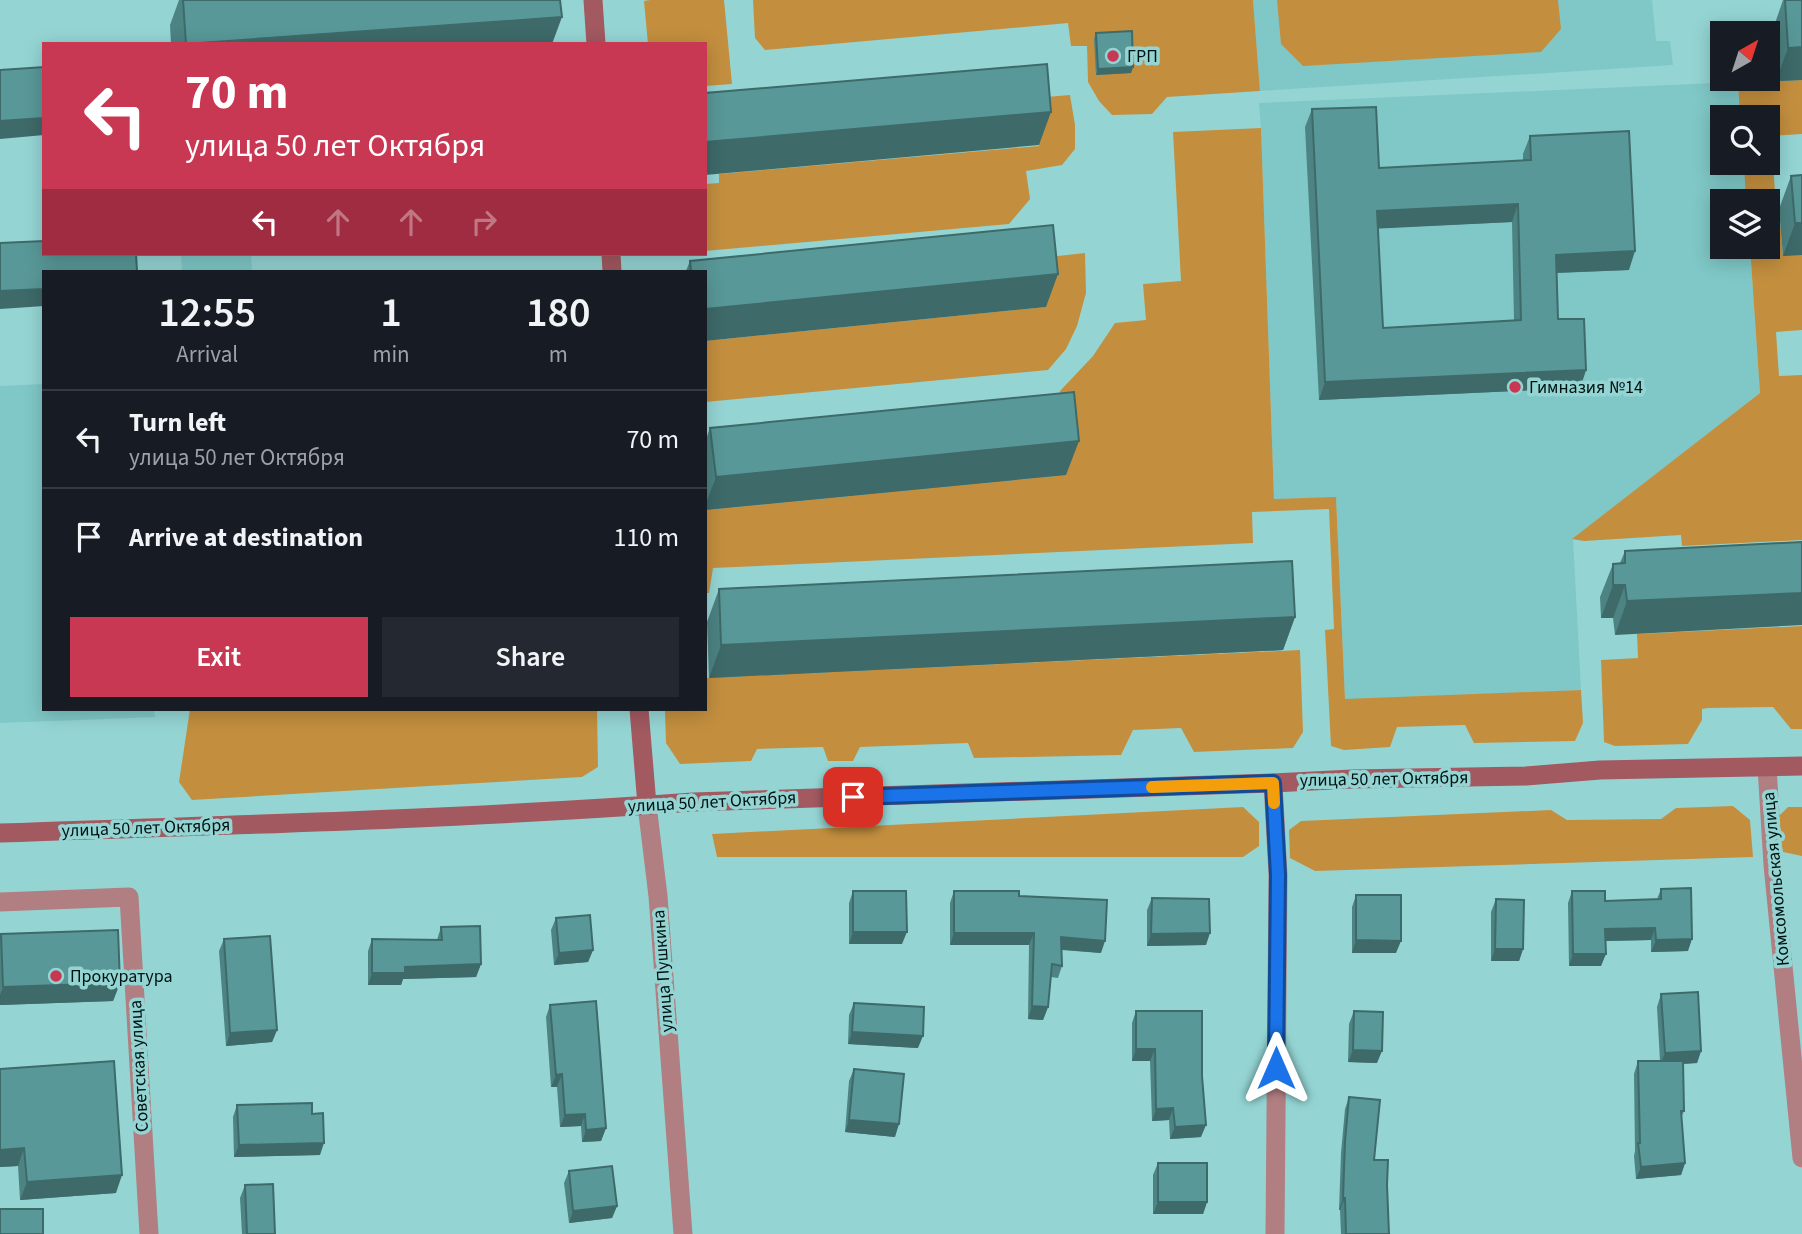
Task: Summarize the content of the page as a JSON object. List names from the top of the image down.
{
  "streets": {
    "main road": ["улица 50 лет Октября", "улица Пушкина"],
    "street": ["Комсомольская улица", "Советская улица"]
  },
  "crossings": [
    ["улица 50 лет Октября", "Комсомольская улица"],
    ["улица 50 лет Октября", "улица Пушкина"]
  ],
  "places": ["ГРП", "Гимназия №14", "Прокуратура"],
  "north": "top right",
  "page": {
    "turn": ["70 m", "улица 50 лет Октября"],
    "eta": [
      "12:55",
      "Arrival",
      "1",
      "min",
      "180",
      "m"
    ],
    "list": [
      {
        "name": "Turn left",
        "note": "улица 50 лет Октября",
        "value": "70 m"
      },
      {
        "name": "Arrive at destination",
        "value": "110 m"
      }
    ],
    "buttons": ["Exit", "Share"]
  }
}
